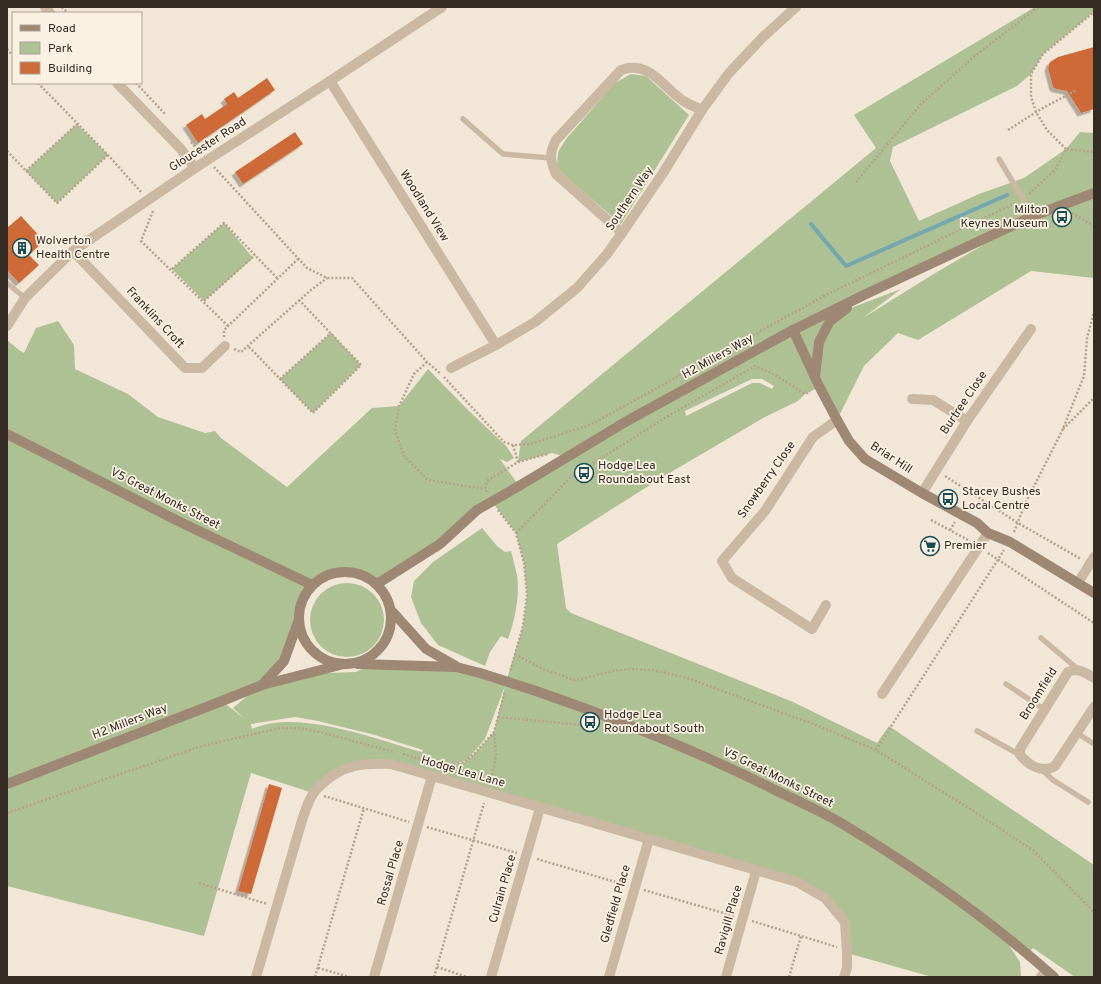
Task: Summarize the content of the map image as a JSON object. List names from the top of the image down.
{
  "streets": {
    "street": [
      "Gloucester Road",
      "Southern Way",
      "Woodland View",
      "Franklins Croft",
      "H2 Millers Way",
      "Burtree Close",
      "Briar Hill",
      "Snowberry Close",
      "V5 Great Monks Street",
      "Broomfield",
      "Hodge Lea Lane",
      "Rossal Place",
      "Culrain Place",
      "Gledfield Place",
      "Ravigill Place"
    ]
  },
  "crossings": [
    ["Gloucester Road", "Woodland View"],
    ["Gloucester Road", "Franklins Croft"],
    ["Southern Way", "Woodland View"],
    ["H2 Millers Way", "Briar Hill"],
    ["H2 Millers Way", "V5 Great Monks Street"],
    ["Burtree Close", "Briar Hill"],
    ["Briar Hill", "Snowberry Close"],
    ["Hodge Lea Lane", "Rossal Place"],
    ["Hodge Lea Lane", "Culrain Place"],
    ["Hodge Lea Lane", "Gledfield Place"],
    ["Hodge Lea Lane", "Ravigill Place"]
  ],
  "places": {
    "bus stop": [
      "Milton Keynes Museum",
      "Hodge Lea Roundabout East",
      "Stacey Bushes Local Centre",
      "Hodge Lea Roundabout South"
    ],
    "building": ["Wolverton Health Centre"],
    "supermarket": ["Premier"]
  },
  "legend": ["Road", "Park", "Building"]
}
